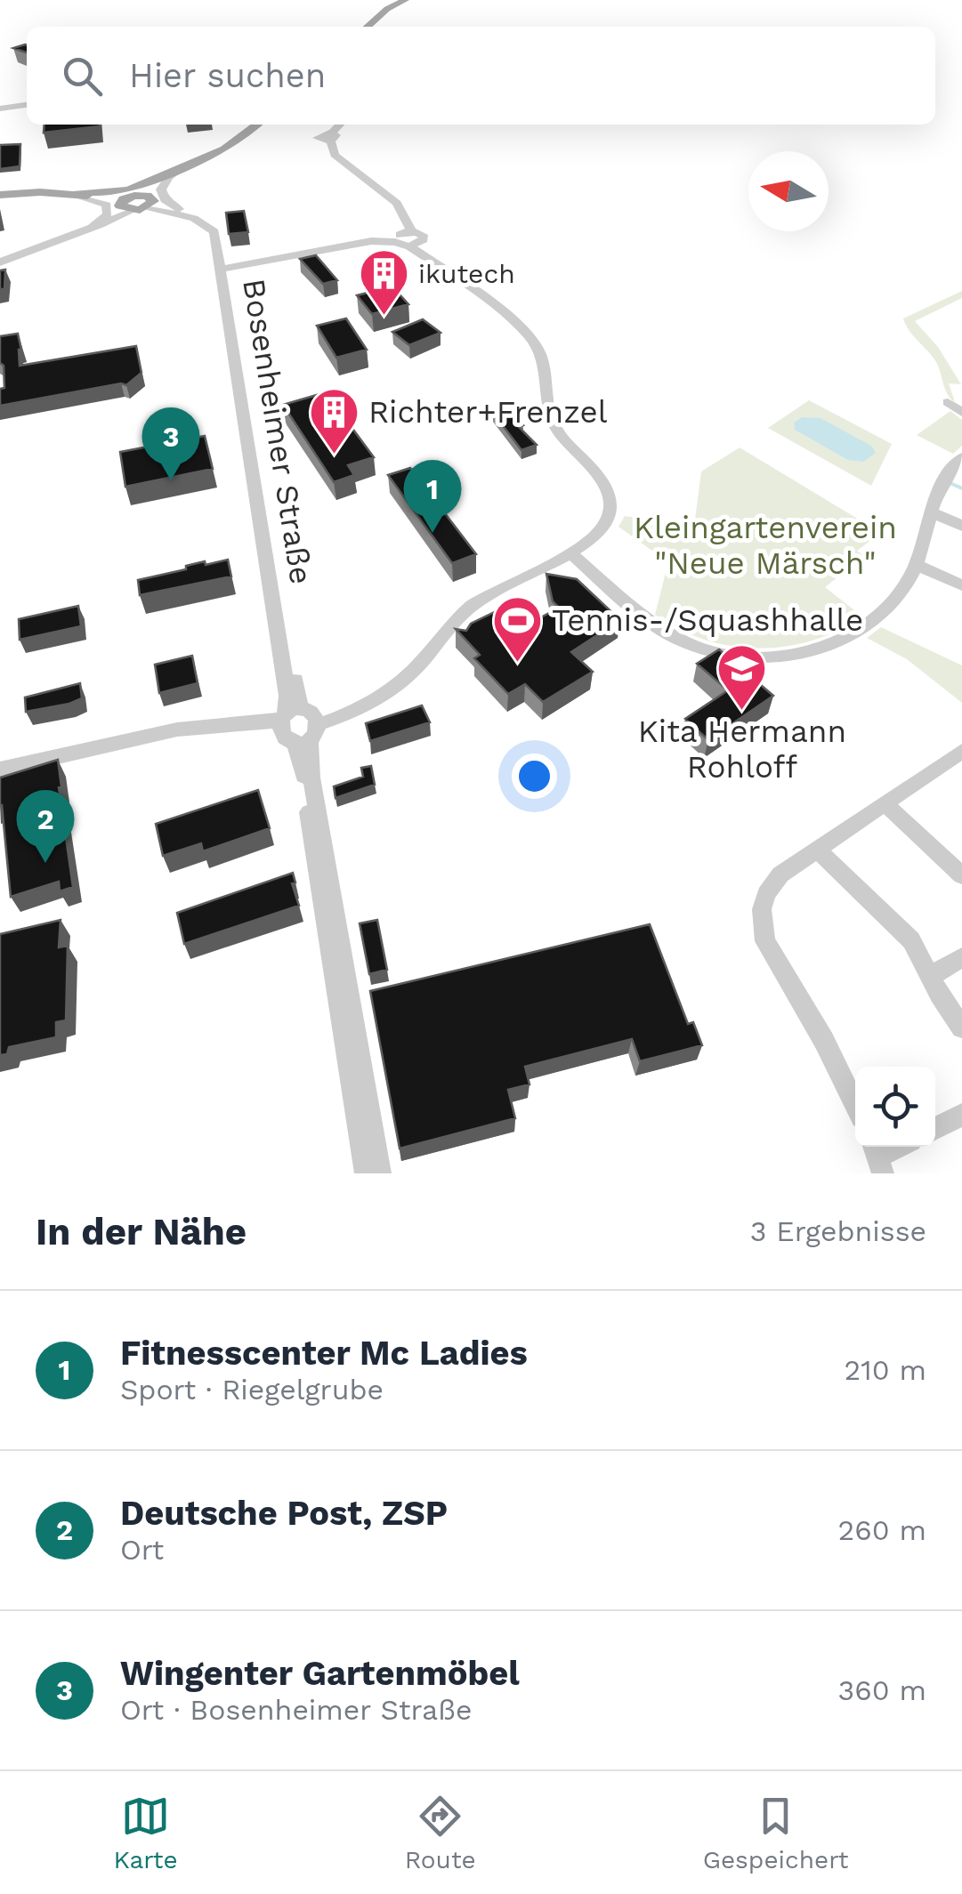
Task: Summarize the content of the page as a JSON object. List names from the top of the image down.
{
  "streets": {
    "street": ["Bosenheimer Straße"]
  },
  "parks": ["Kleingartenverein \"Neue Märsch\""],
  "places": {
    "building": ["ikutech", "Richter+Frenzel"],
    "sports": ["Tennis-/Squashhalle"],
    "school or university": ["Kita Hermann Rohloff"]
  },
  "north": "left",
  "page": {
    "search": "Hier suchen",
    "pins": ["3", "1", "2"],
    "heading": ["In der Nähe", "3 Ergebnisse"],
    "list": [
      {
        "mark": "1",
        "name": "Fitnesscenter Mc Ladies",
        "note": "Sport · Riegelgrube",
        "value": "210 m"
      },
      {
        "mark": "2",
        "name": "Deutsche Post, ZSP",
        "note": "Ort",
        "value": "260 m"
      },
      {
        "mark": "3",
        "name": "Wingenter Gartenmöbel",
        "note": "Ort · Bosenheimer Straße",
        "value": "360 m"
      }
    ],
    "nav": ["Karte", "Route", "Gespeichert"]
  }
}
